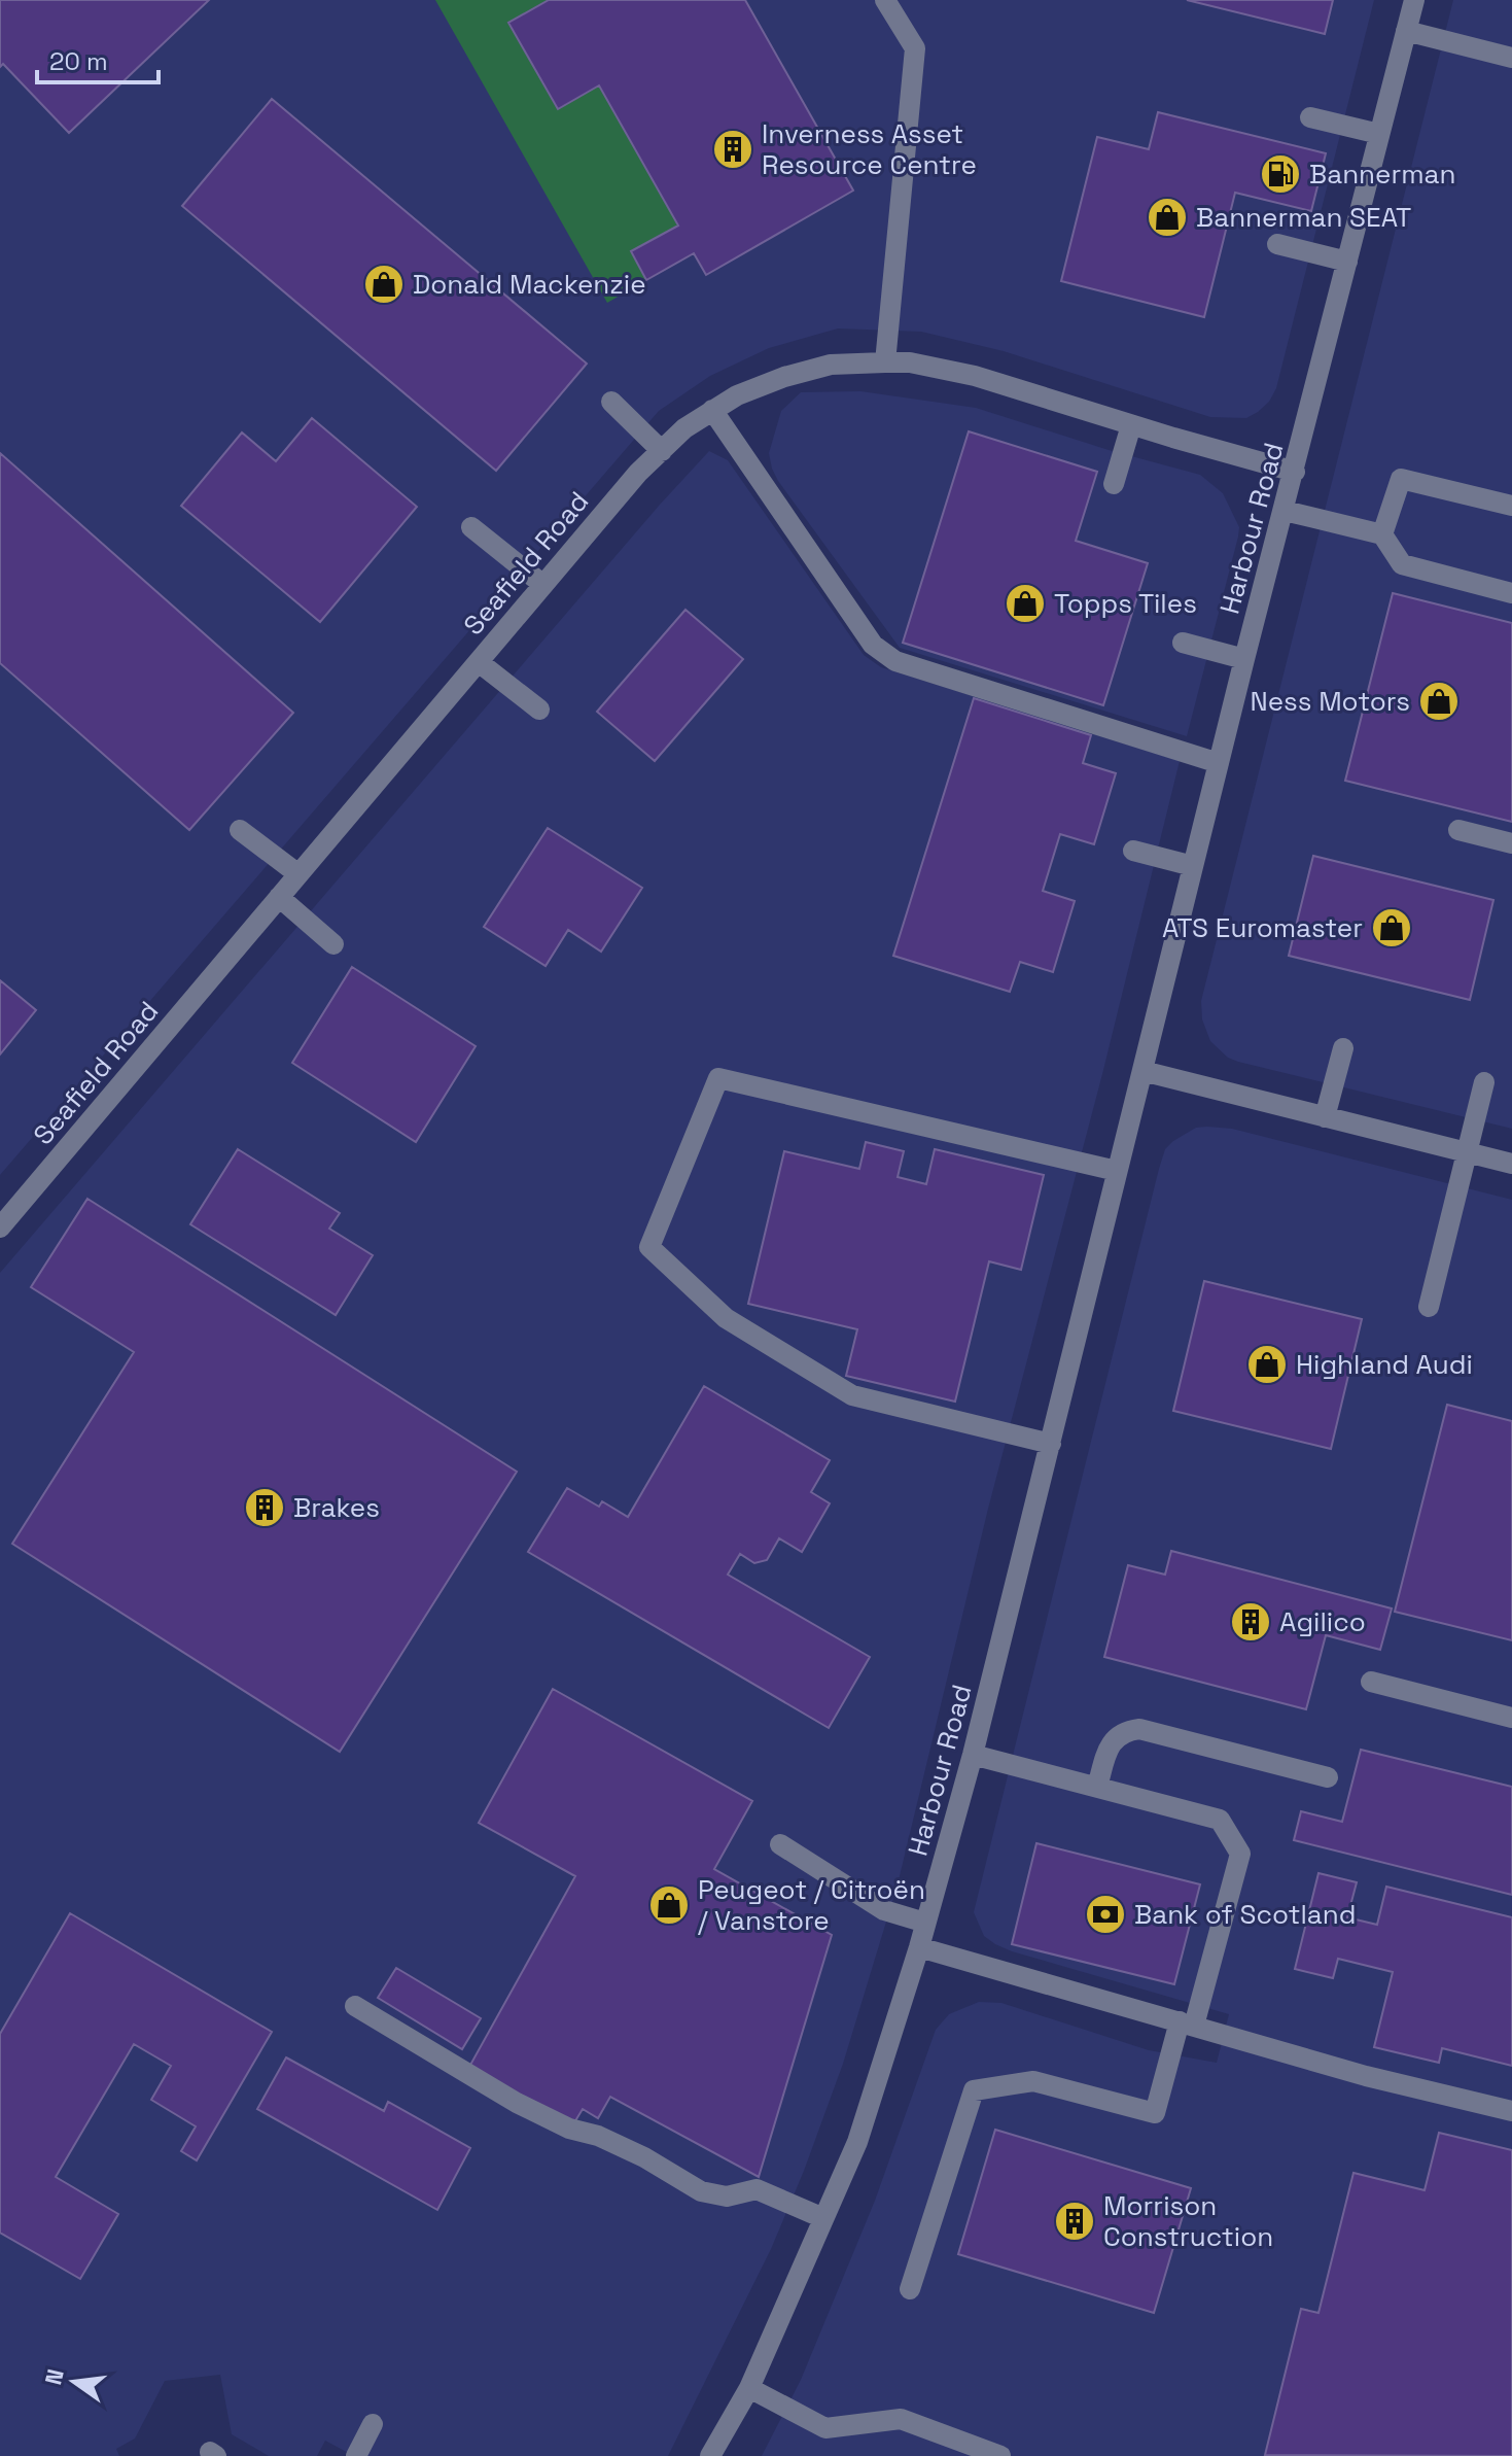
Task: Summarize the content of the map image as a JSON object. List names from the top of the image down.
{
  "streets": {
    "street": ["Harbour Road", "Seafield Road"]
  },
  "crossings": [
    ["Harbour Road", "Seafield Road"]
  ],
  "places": {
    "building": [
      "Inverness Asset Resource Centre",
      "Brakes",
      "Agilico",
      "Morrison Construction"
    ],
    "fuel station": ["Bannerman"],
    "shop": [
      "Bannerman SEAT",
      "Donald Mackenzie",
      "Topps Tiles",
      "Ness Motors",
      "ATS Euromaster",
      "Highland Audi",
      "Peugeot / Citroën / Vanstore"
    ],
    "bank": ["Bank of Scotland"]
  },
  "scale_bar": "20 m",
  "north": "left"
}
